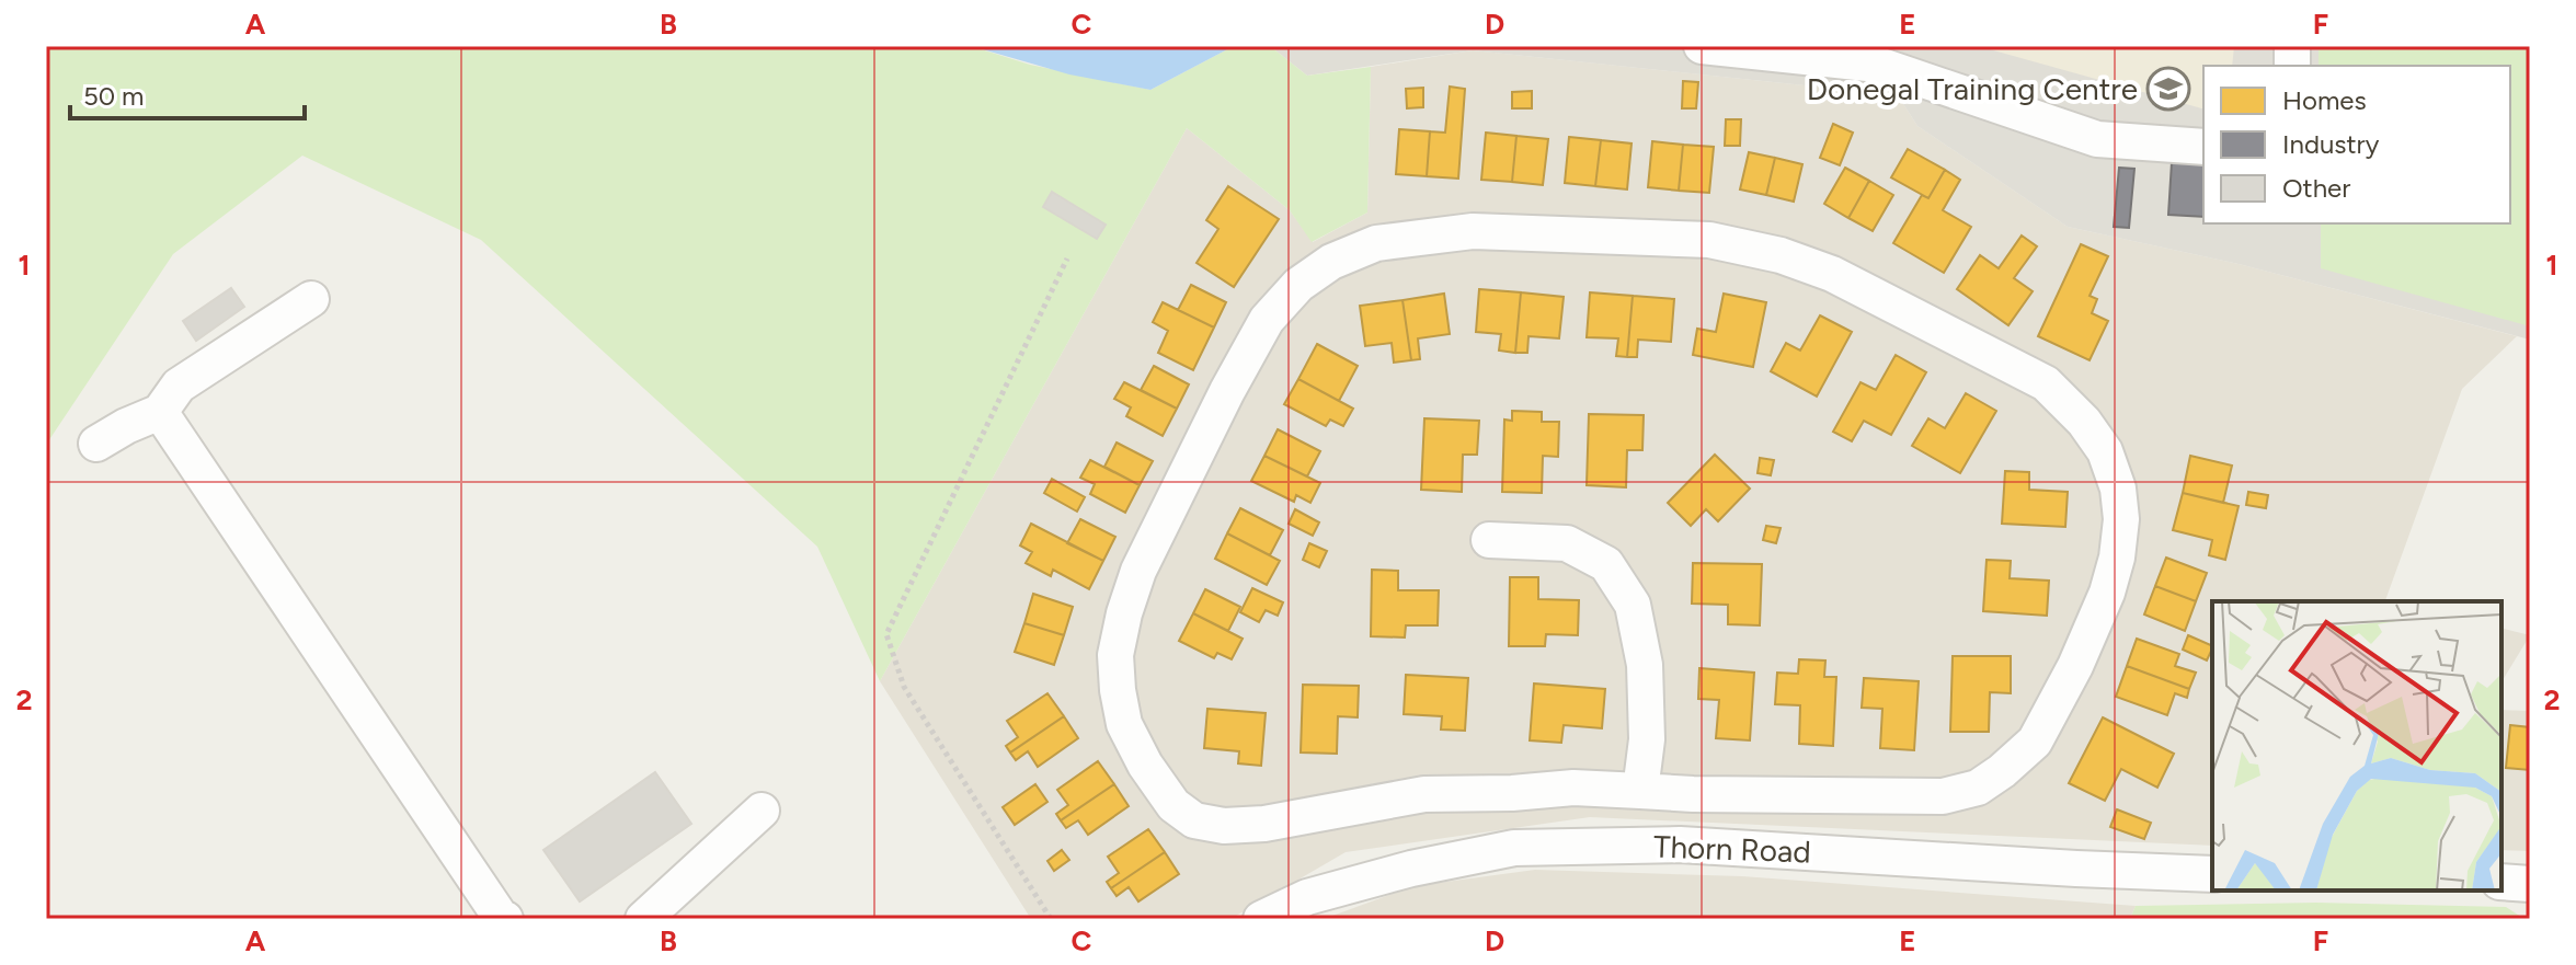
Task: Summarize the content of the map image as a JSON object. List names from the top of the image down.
{
  "streets": {
    "street": ["Thorn Road"]
  },
  "places": {
    "school or university": ["Donegal Training Centre"]
  },
  "legend": ["Homes", "Industry", "Other"],
  "scale_bar": "50 m",
  "grid": {
    "columns": [
      "A",
      "B",
      "C",
      "D",
      "E",
      "F"
    ],
    "rows": ["1", "2"]
  }
}
